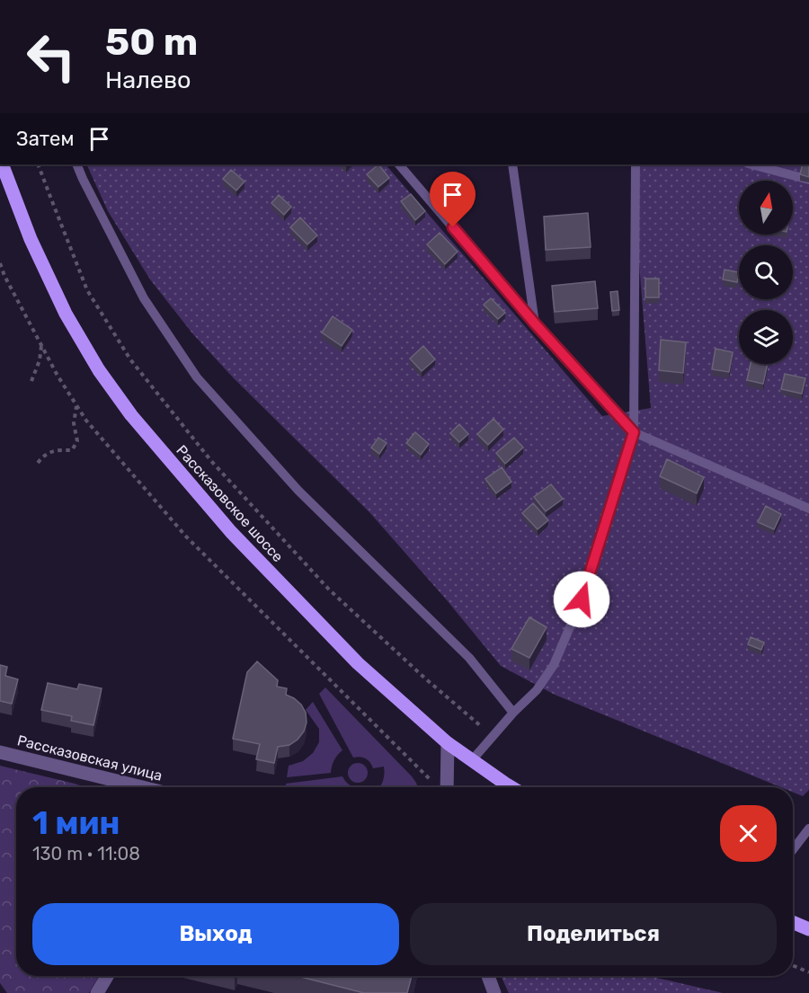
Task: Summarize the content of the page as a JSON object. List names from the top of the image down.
{
  "streets": {
    "main road": ["Рассказовское шоссе"],
    "street": ["Рассказовская улица"]
  },
  "north": "top",
  "page": {
    "turn": ["50 m", "Налево"],
    "then": "Затем",
    "heading": ["1 мин", "130 m · 11:08"],
    "buttons": ["Выход", "Поделиться"]
  }
}
